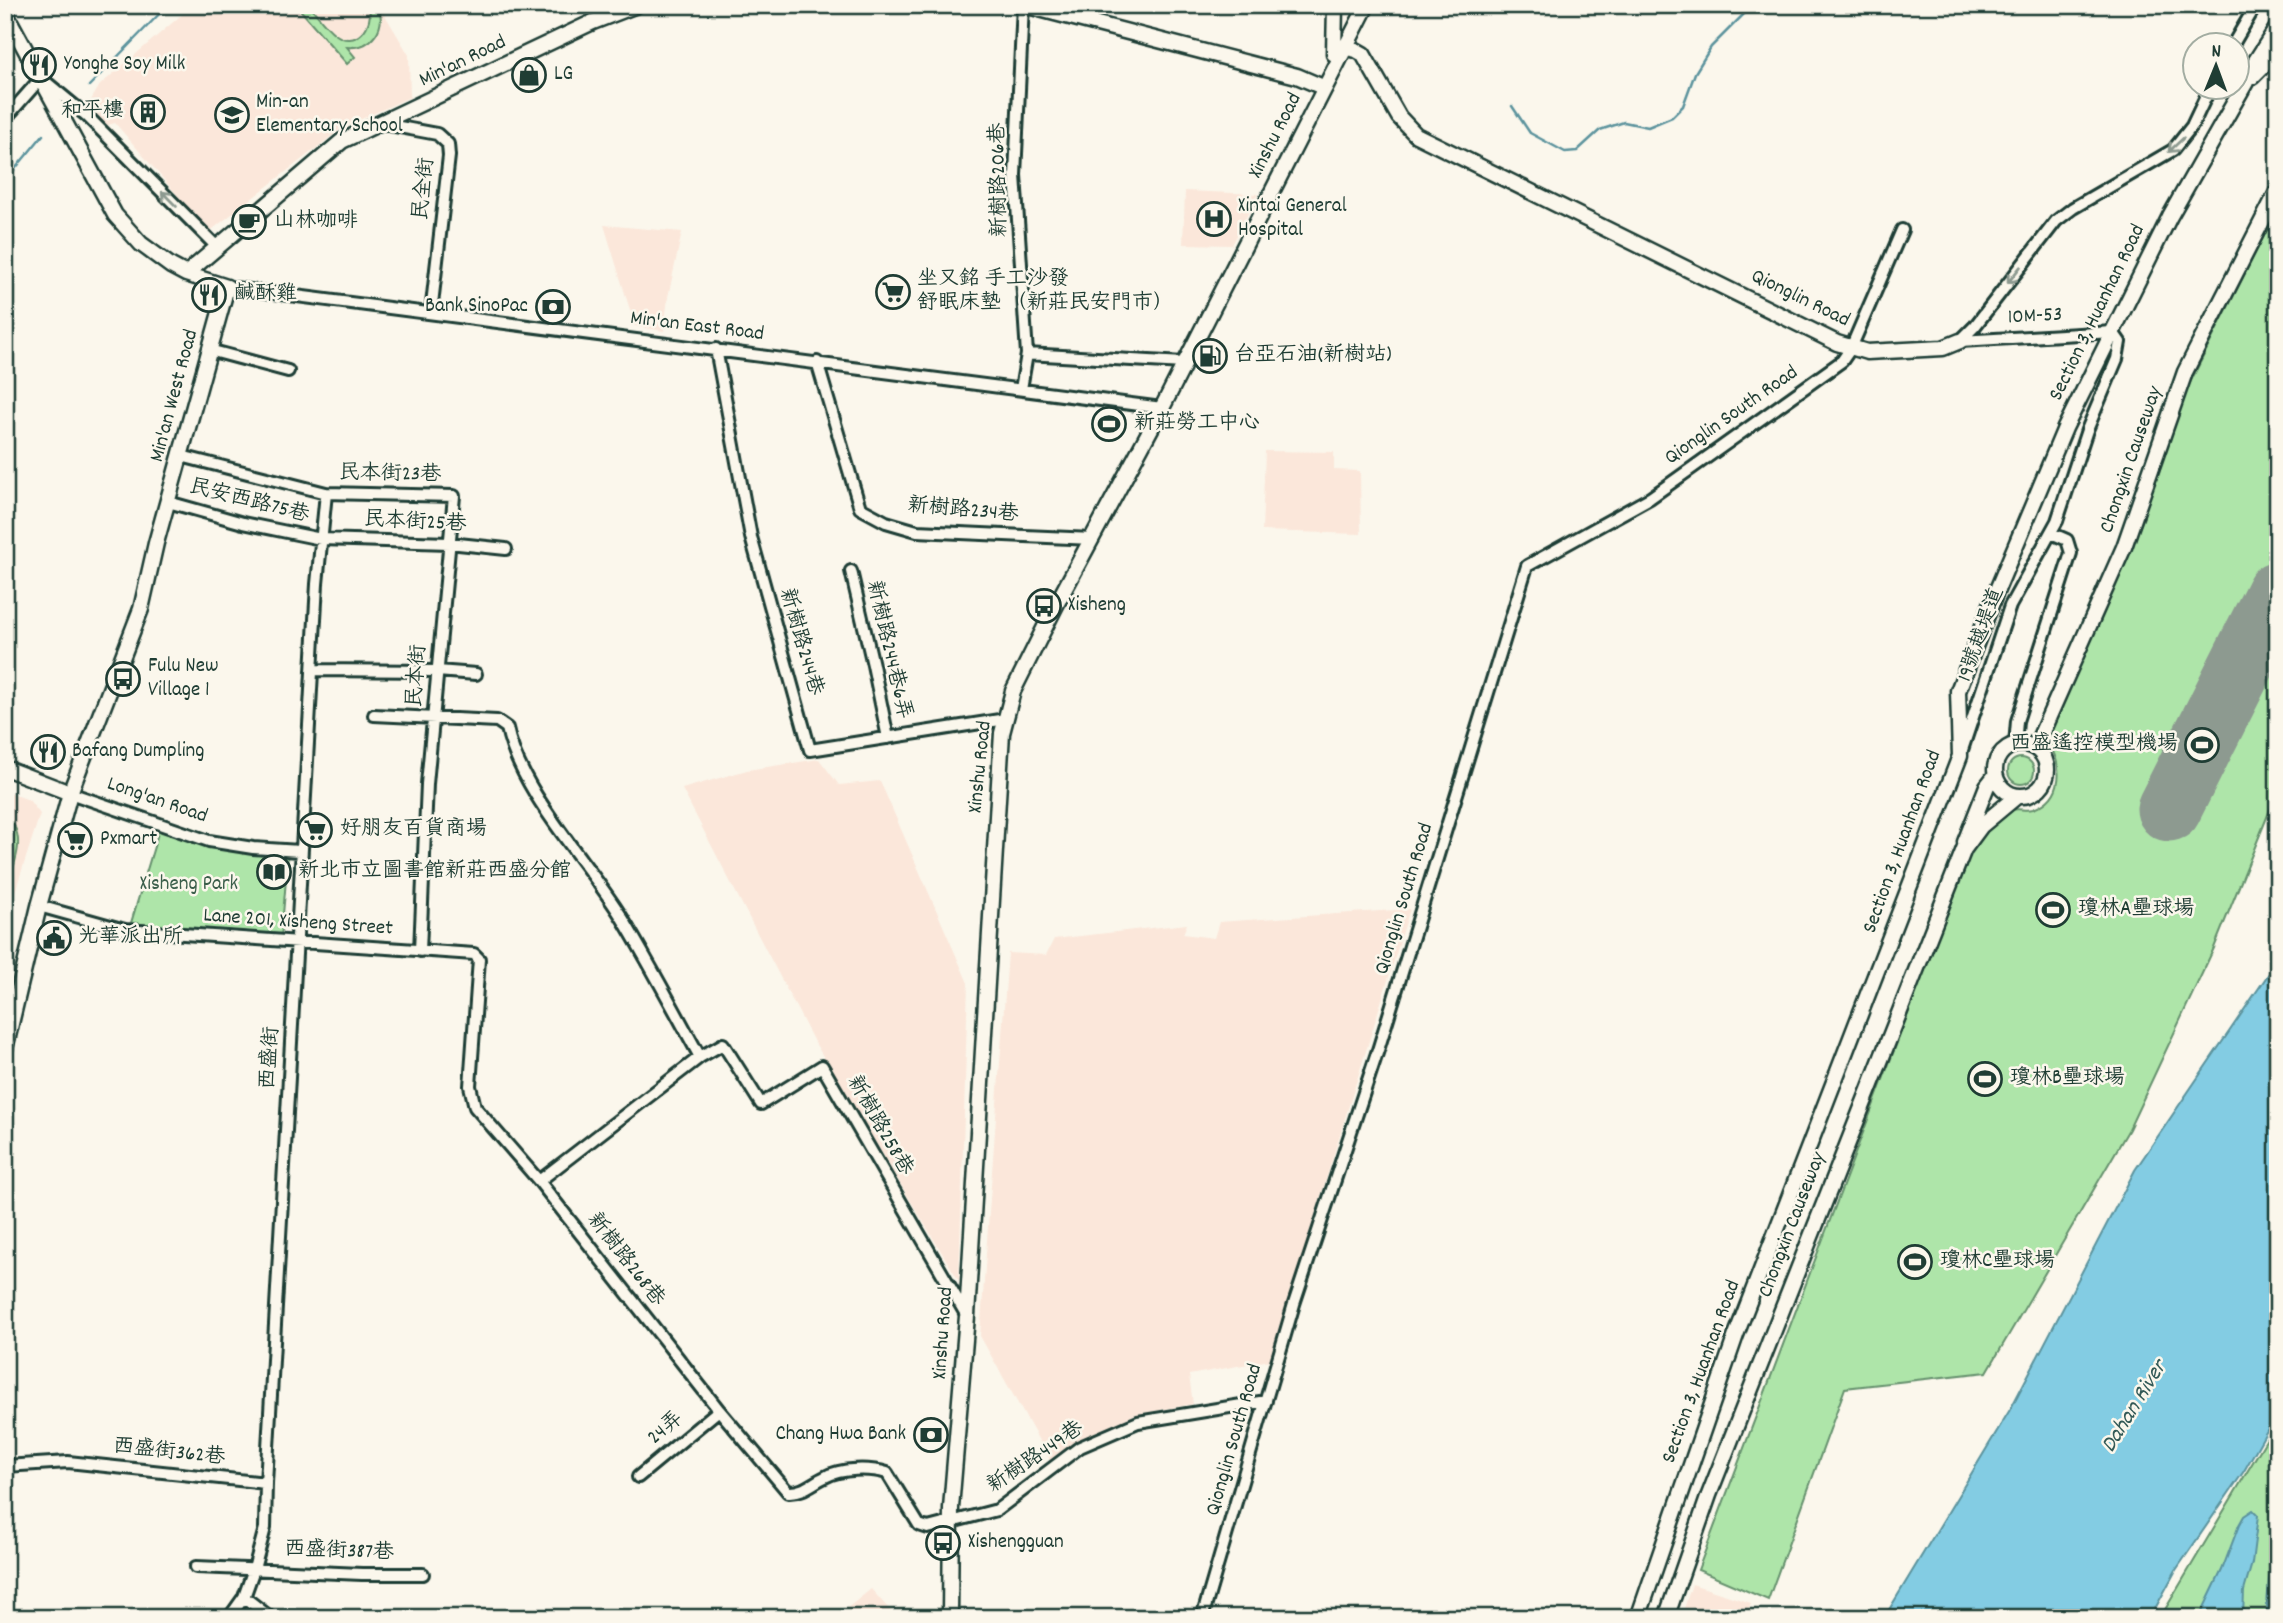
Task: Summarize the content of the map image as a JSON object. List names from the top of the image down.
{
  "streets": {
    "street": [
      "Min'an Road",
      "Xinshu Road",
      "新樹路206巷",
      "民全街",
      "Qionglin Road",
      "Section 3, Huanhan Road",
      "10M-53",
      "Min'an East Road",
      "Min'an West Road",
      "Qionglin South Road",
      "Chongxin Causeway",
      "民本街23巷",
      "民安西路75巷",
      "新樹路234巷",
      "民本街25巷",
      "19號越堤道",
      "新樹路244巷",
      "新樹路244巷6弄",
      "民本街",
      "Long'an Road",
      "Lane 201, Xisheng Street",
      "西盛街",
      "新樹路258巷",
      "新樹路268巷",
      "24弄",
      "西盛街362巷",
      "新樹路449巷",
      "西盛街387巷"
    ]
  },
  "crossings": [
    ["Min'an Road", "民全街"],
    ["Xinshu Road", "Qionglin Road"],
    ["Xinshu Road", "Min'an East Road"],
    ["Xinshu Road", "新樹路234巷"],
    ["Xinshu Road", "新樹路244巷"],
    ["Xinshu Road", "新樹路258巷"],
    ["Xinshu Road", "新樹路268巷"],
    ["Xinshu Road", "新樹路449巷"],
    ["新樹路206巷", "Min'an East Road"],
    ["民全街", "Min'an East Road"],
    ["Qionglin Road", "10M-53"],
    ["Qionglin Road", "Qionglin South Road"],
    ["Section 3, Huanhan Road", "10M-53"],
    ["Section 3, Huanhan Road", "19號越堤道"],
    ["10M-53", "19號越堤道"],
    ["Min'an East Road", "Min'an West Road"],
    ["Min'an East Road", "新樹路234巷"],
    ["Min'an East Road", "新樹路244巷"],
    ["Min'an West Road", "民安西路75巷"],
    ["Min'an West Road", "Long'an Road"],
    ["Min'an West Road", "Lane 201, Xisheng Street"],
    ["Qionglin South Road", "新樹路449巷"],
    ["民本街23巷", "民本街"],
    ["民本街23巷", "西盛街"],
    ["民安西路75巷", "民本街25巷"],
    ["民安西路75巷", "西盛街"],
    ["民本街25巷", "民本街"],
    ["民本街25巷", "西盛街"],
    ["新樹路244巷", "新樹路244巷6弄"],
    ["民本街", "Lane 201, Xisheng Street"],
    ["Long'an Road", "西盛街"],
    ["Lane 201, Xisheng Street", "西盛街"],
    ["Lane 201, Xisheng Street", "新樹路268巷"],
    ["西盛街", "西盛街362巷"],
    ["西盛街", "西盛街387巷"],
    ["新樹路268巷", "24弄"],
    ["新樹路268巷", "新樹路449巷"]
  ],
  "water": ["Dahan River"],
  "parks": ["Xisheng Park"],
  "places": {
    "restaurant": ["Yonghe Soy Milk", "鹹酥雞", "Bafang Dumpling"],
    "shop": ["LG"],
    "building": ["和平樓"],
    "school or university": ["Min-an Elementary School"],
    "hospital": ["Xintai General Hospital"],
    "cafe": ["山林咖啡"],
    "supermarket": ["坐又銘 手工沙發 舒眠床墊 （新莊民安門市）", "好朋友百貨商場", "Pxmart"],
    "bank": ["Bank SinoPac", "Chang Hwa Bank"],
    "fuel station": ["台亞石油(新樹站)"],
    "sports": [
      "新莊勞工中心",
      "西盛遙控模型機場",
      "瓊林A壘球場",
      "瓊林B壘球場",
      "瓊林C壘球場"
    ],
    "bus stop": ["Xisheng", "Fulu New Village 1", "Xishengguan"],
    "library": ["新北市立圖書館新莊西盛分館"],
    "public building": ["光華派出所"]
  },
  "north": "top"
}
